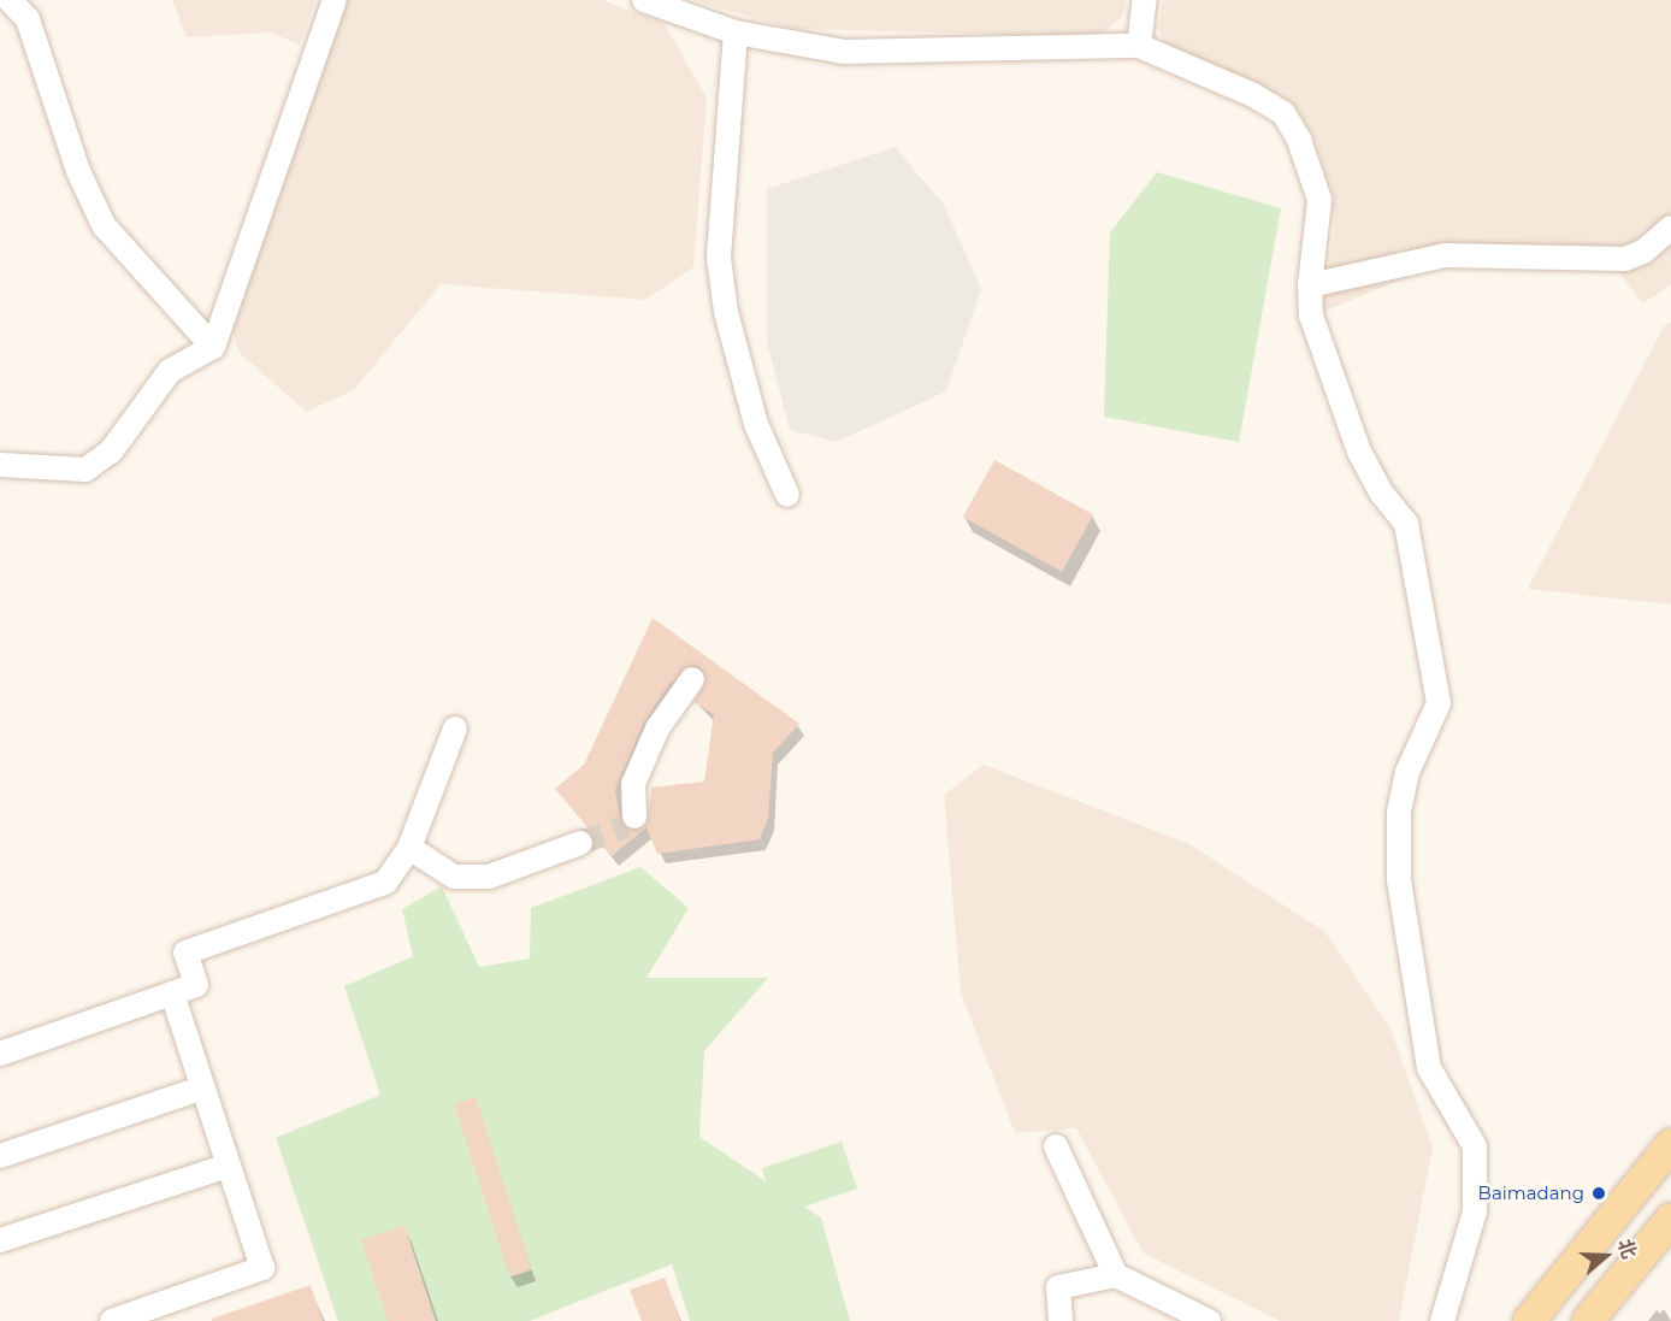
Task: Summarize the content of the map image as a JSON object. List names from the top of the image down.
{
  "places": ["Baimadang"],
  "north": "right"
}
